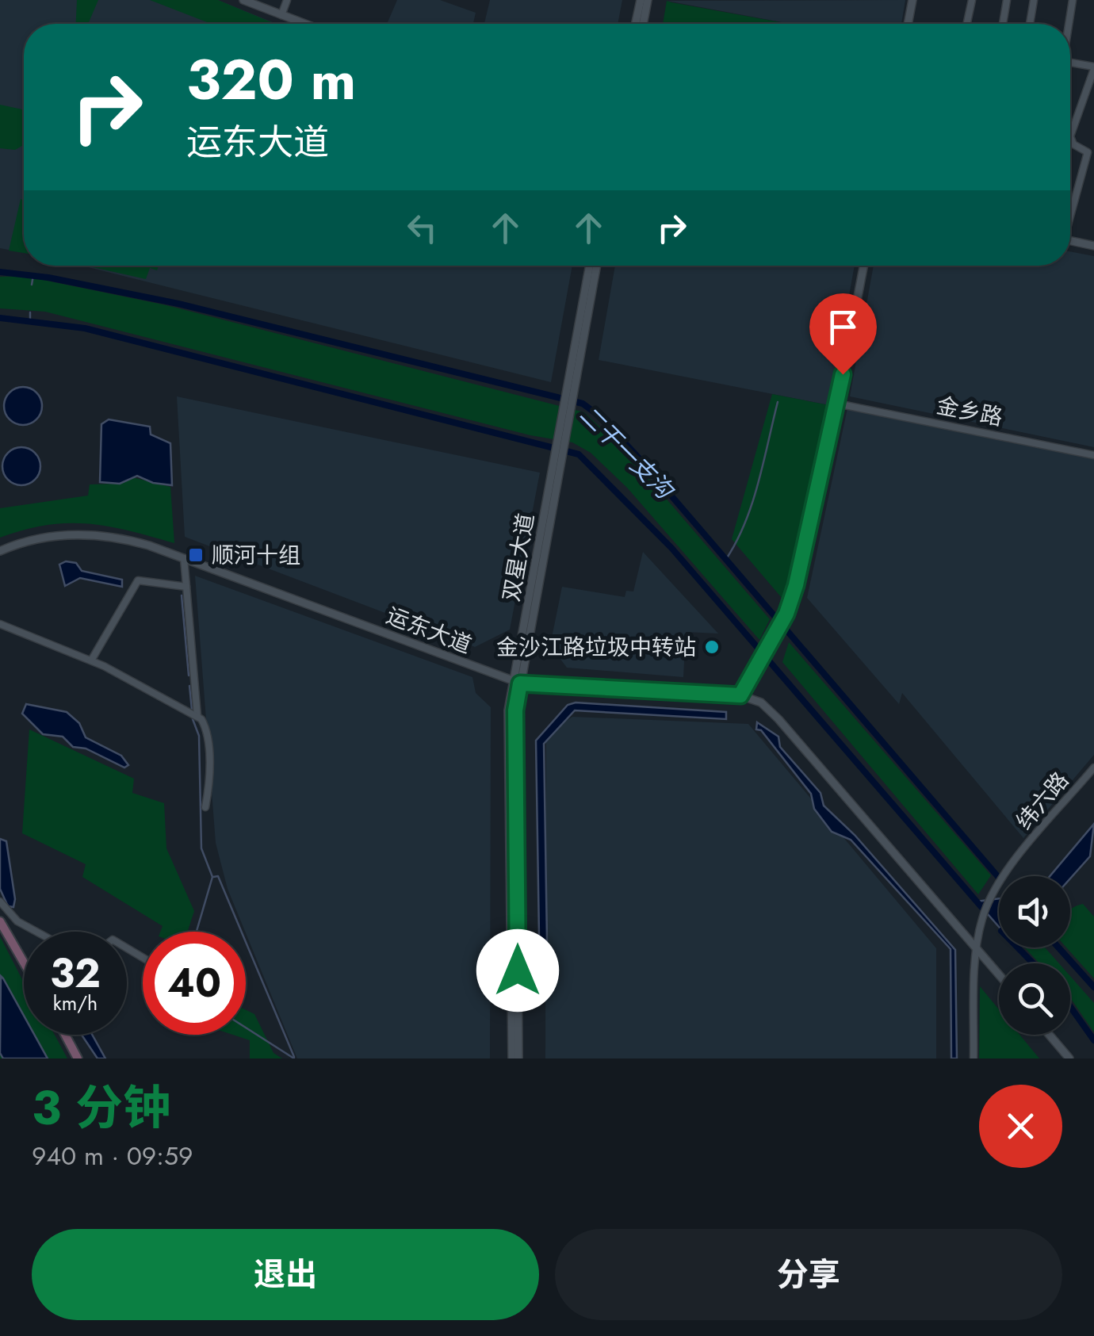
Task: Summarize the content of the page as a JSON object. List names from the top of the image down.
{
  "streets": {
    "street": [
      "金乡路",
      "双星大道",
      "运东大道",
      "纬六路"
    ]
  },
  "crossings": [
    ["双星大道", "运东大道"],
    ["运东大道", "纬六路"]
  ],
  "water": ["二干一支沟"],
  "places": {
    "transit": ["顺河十组"],
    "other": ["金沙江路垃圾中转站"]
  },
  "page": {
    "turn": ["320 m", "运东大道"],
    "speed": "32 km/h",
    "limit": "40",
    "heading": ["3 分钟", "940 m · 09:59"],
    "buttons": ["退出", "分享"]
  }
}
